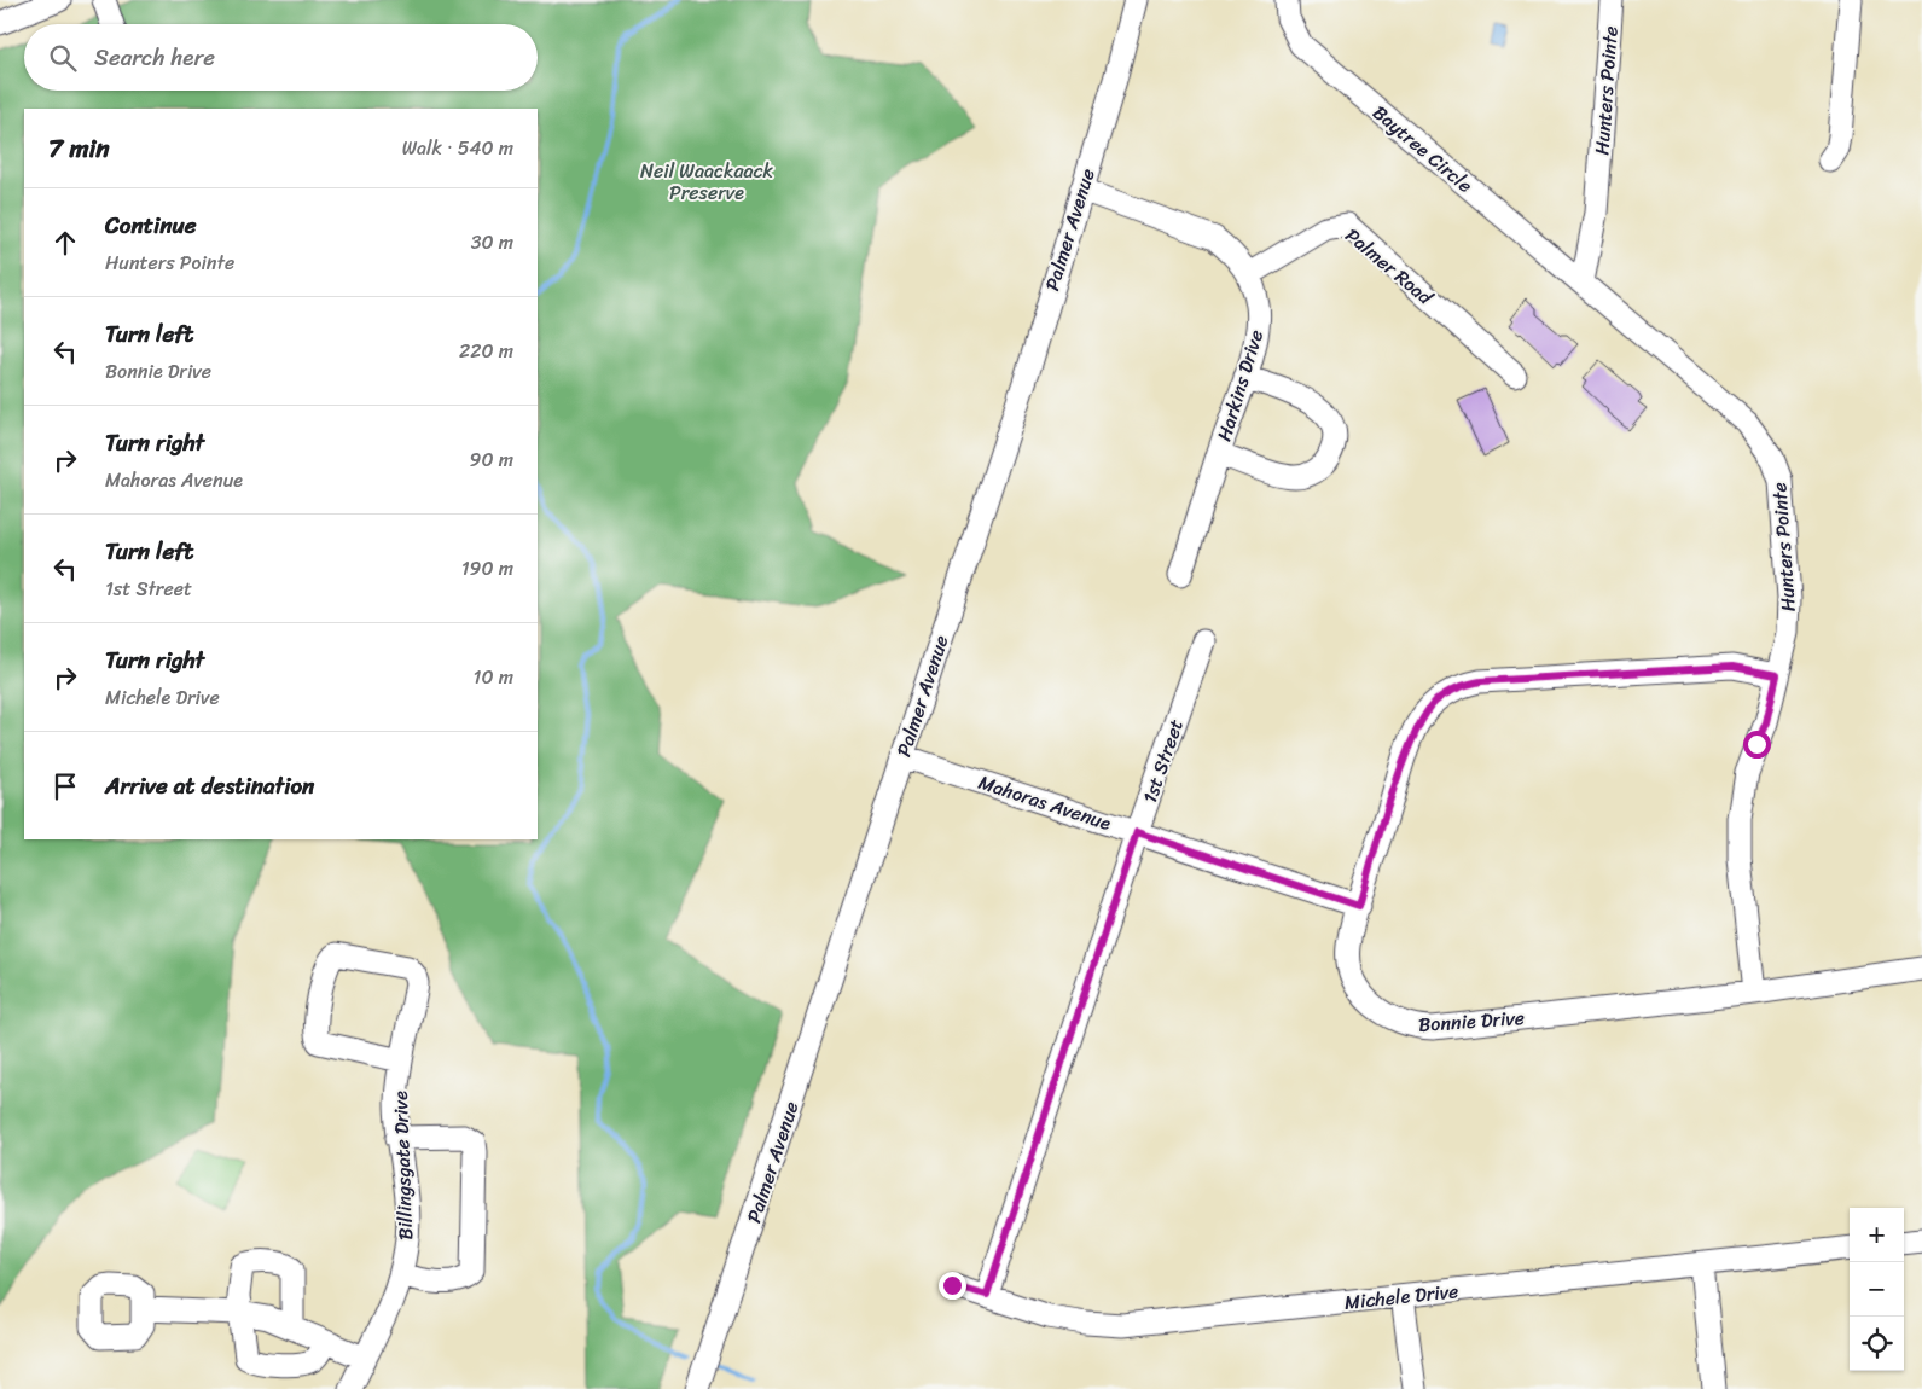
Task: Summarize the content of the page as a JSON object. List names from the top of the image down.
{
  "streets": {
    "street": [
      "Hunters Pointe",
      "Baytree Circle",
      "Palmer Avenue",
      "Palmer Road",
      "Harkins Drive",
      "1st Street",
      "Mahoras Avenue",
      "Bonnie Drive",
      "Billingsgate Drive",
      "Michele Drive"
    ]
  },
  "crossings": [
    ["Hunters Pointe", "Baytree Circle"],
    ["Hunters Pointe", "Bonnie Drive"],
    ["Palmer Avenue", "Harkins Drive"],
    ["Palmer Avenue", "Mahoras Avenue"],
    ["Palmer Road", "Harkins Drive"],
    ["1st Street", "Mahoras Avenue"],
    ["1st Street", "Michele Drive"],
    ["Mahoras Avenue", "Bonnie Drive"]
  ],
  "parks": ["Neil Waackaack Preserve"],
  "page": {
    "search": "Search here",
    "heading": ["7 min", "Walk · 540 m"],
    "list": [
      ["Continue", "Hunters Pointe", "30 m"],
      ["Turn left", "Bonnie Drive", "220 m"],
      ["Turn right", "Mahoras Avenue", "90 m"],
      ["Turn left", "1st Street", "190 m"],
      ["Turn right", "Michele Drive", "10 m"],
      "Arrive at destination"
    ],
    "map_buttons": ["+", "−"]
  }
}
